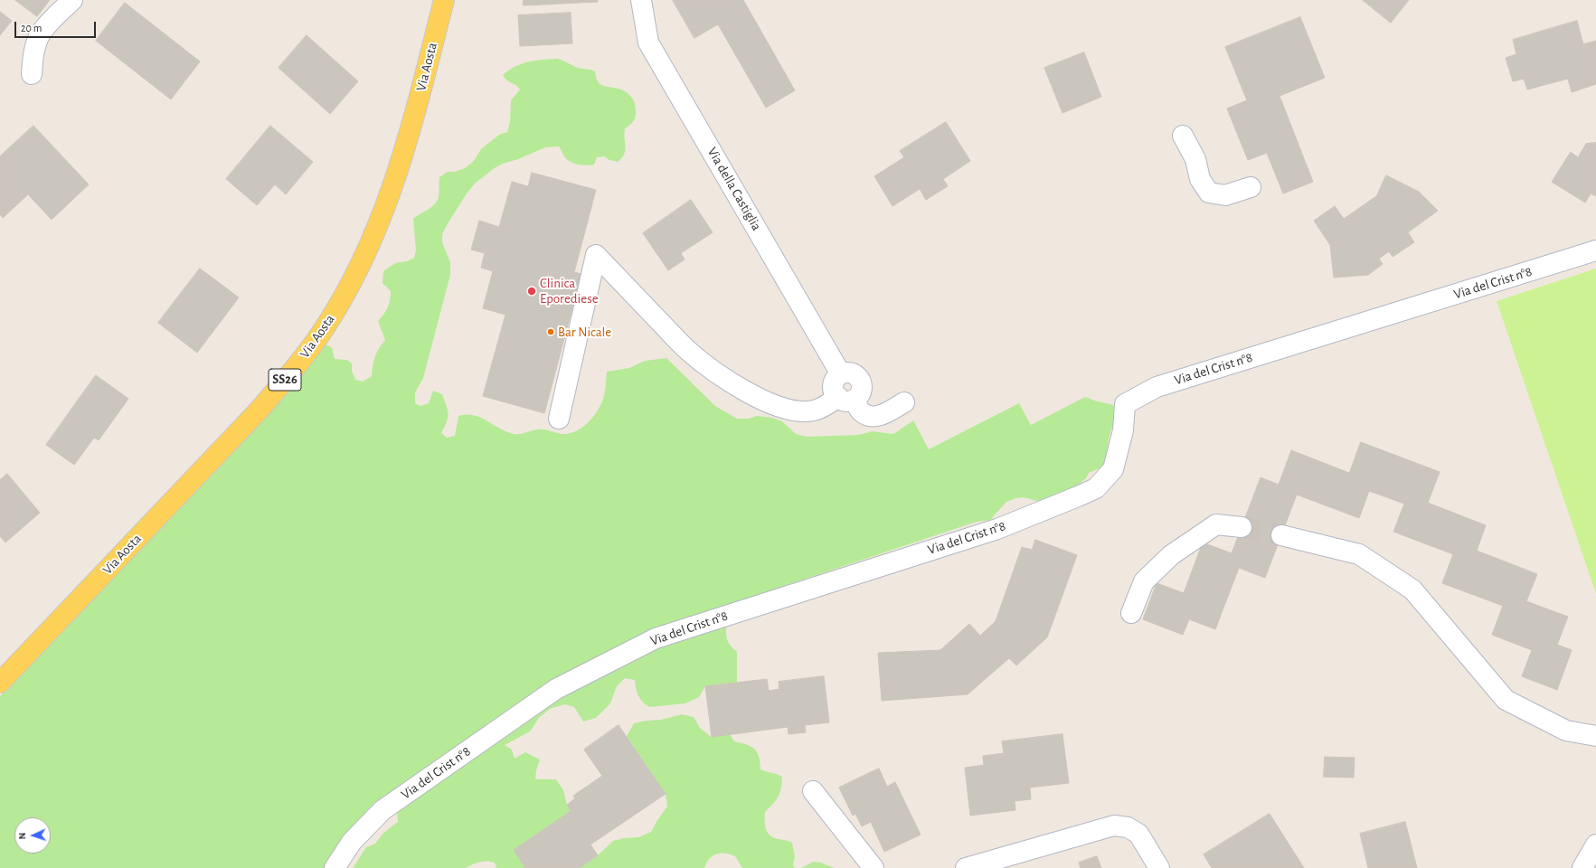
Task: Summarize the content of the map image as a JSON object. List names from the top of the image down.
{
  "streets": {
    "main road": ["Via Aosta", "SS26"],
    "street": ["Via della Castiglia", "Via del Crist n°8"]
  },
  "places": ["Clinica Eporediese", "Bar Nicale"],
  "scale_bar": "20 m",
  "north": "left"
}
